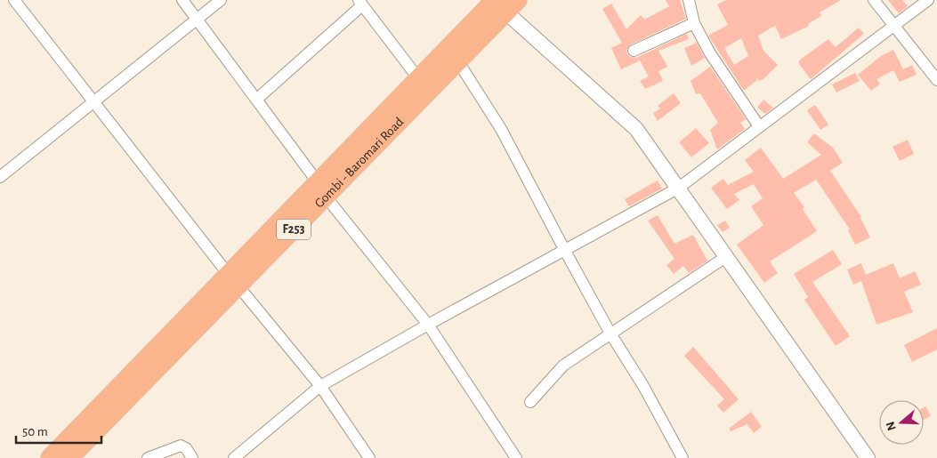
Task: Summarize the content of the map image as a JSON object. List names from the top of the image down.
{
  "streets": {
    "main road": ["Gombi - Baromari Road", "F253"]
  },
  "scale_bar": "50 m",
  "north": "left"
}
